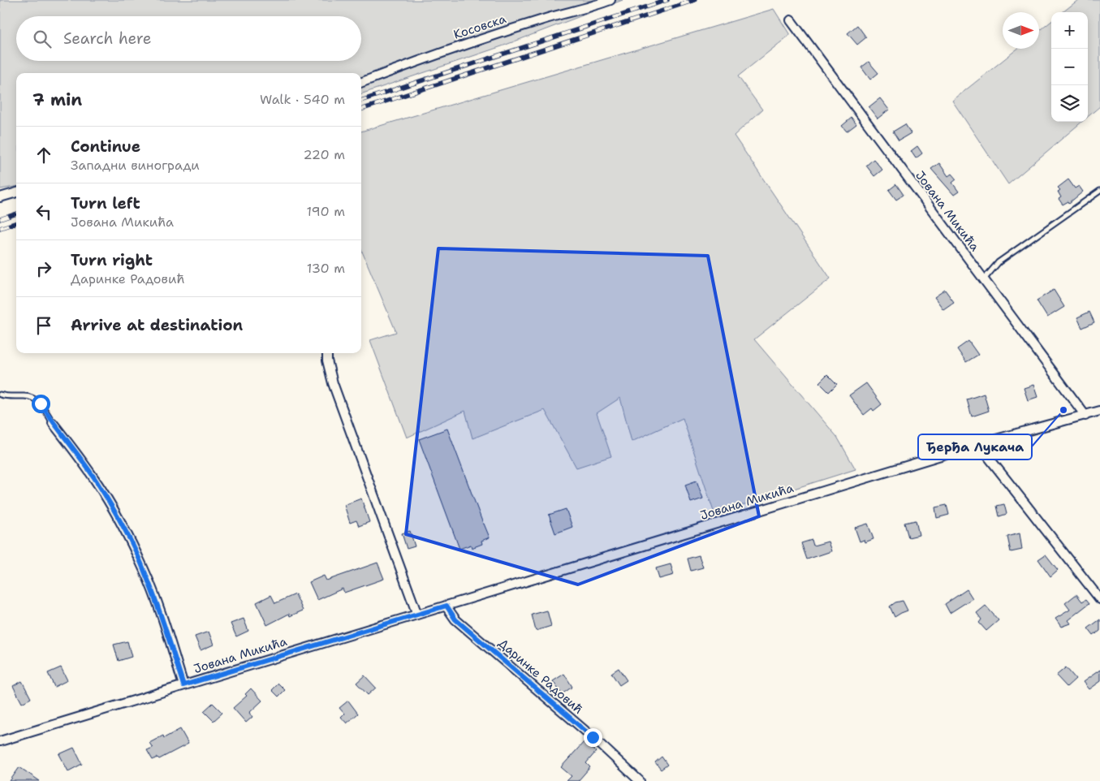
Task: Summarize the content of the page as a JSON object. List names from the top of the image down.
{
  "streets": {
    "street": ["Косовска", "Јована Микића", "Даринке Радовић"]
  },
  "crossings": [
    ["Јована Микића", "Даринке Радовић"]
  ],
  "places": ["Ђерђа Лукача"],
  "north": "right",
  "page": {
    "map_buttons": ["+", "−"],
    "search": "Search here",
    "heading": ["7 min", "Walk · 540 m"],
    "list": [
      ["Continue", "Западни виногради", "220 m"],
      ["Turn left", "Јована Микића", "190 m"],
      ["Turn right", "Даринке Радовић", "130 m"],
      "Arrive at destination"
    ]
  }
}
